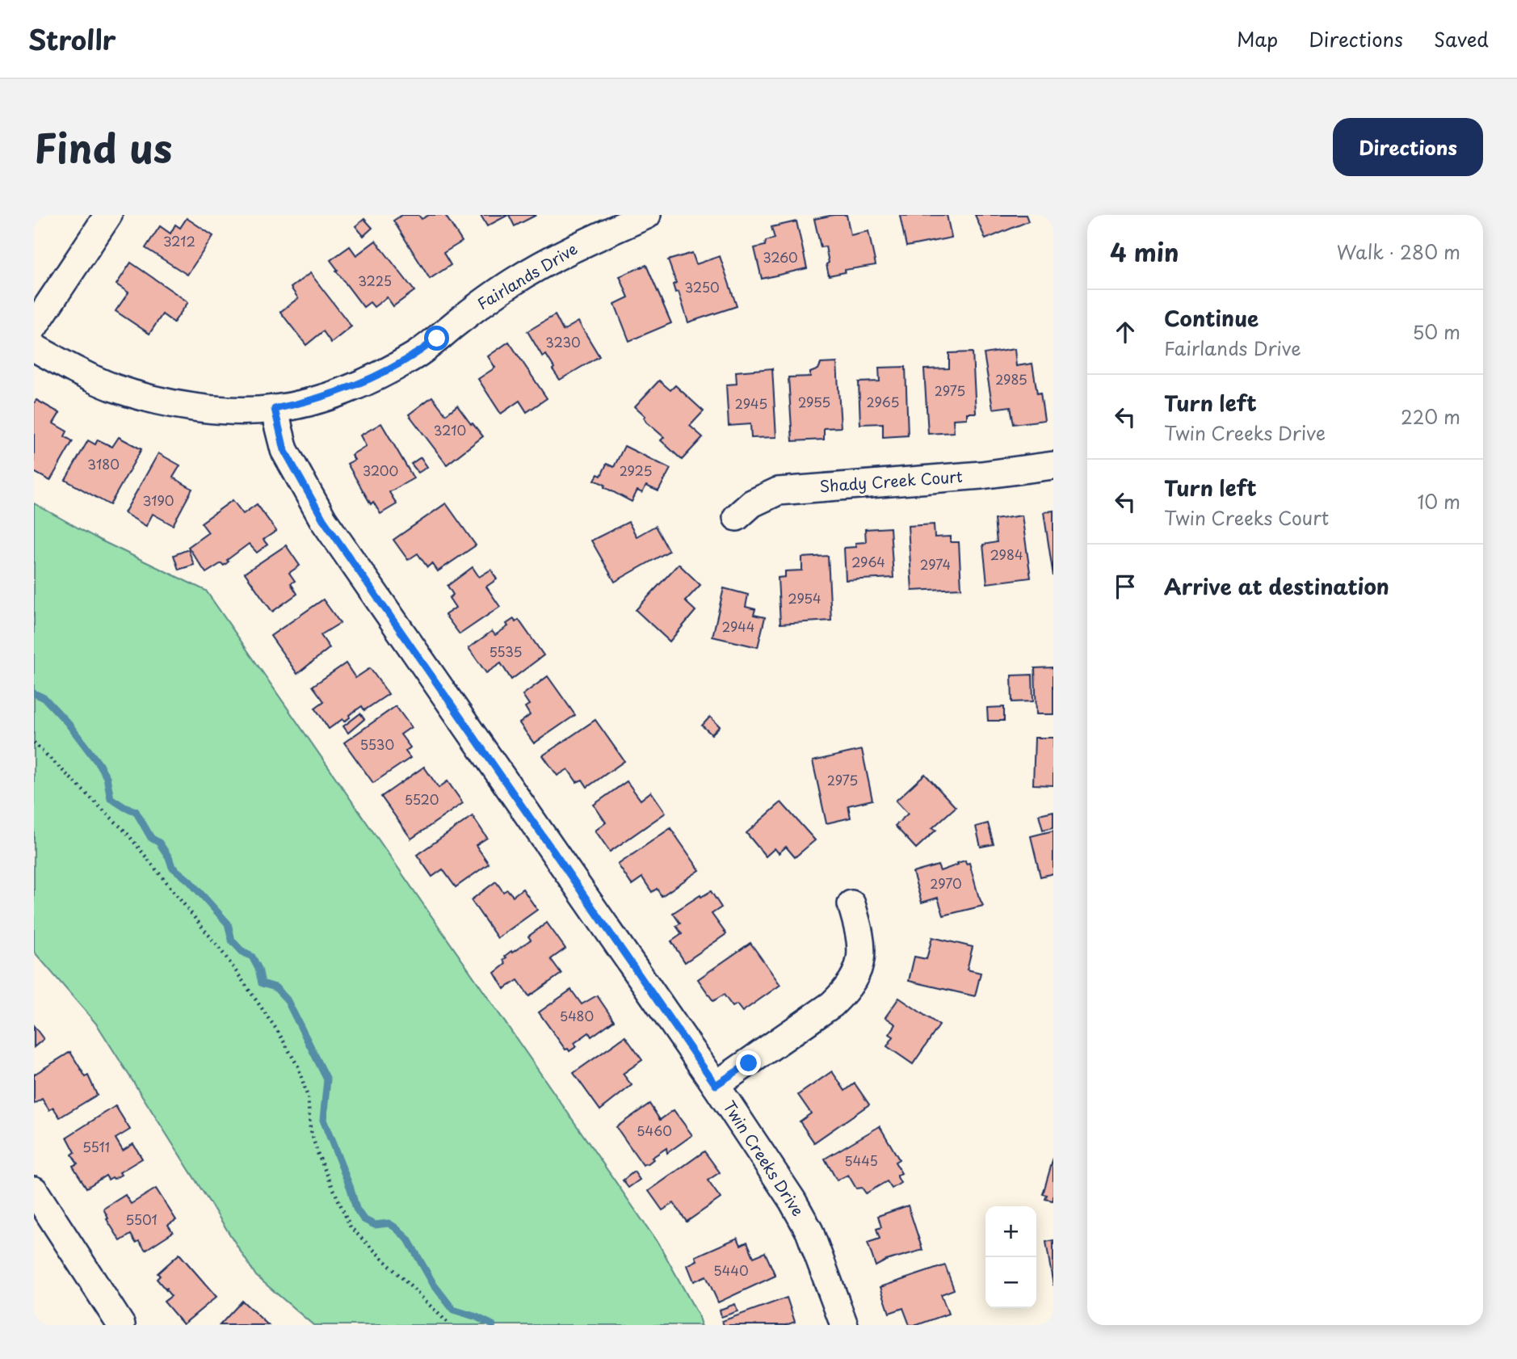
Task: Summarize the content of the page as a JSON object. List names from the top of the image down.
{
  "streets": {
    "street": ["Fairlands Drive", "Shady Creek Court", "Twin Creeks Drive"]
  },
  "crossings": [
    ["Fairlands Drive", "Twin Creeks Drive"]
  ],
  "house_numbers": [
    "3212",
    "3260",
    "3225",
    "3250",
    "3230",
    "2985",
    "2975",
    "2955",
    "2965",
    "2945",
    "3210",
    "3180",
    "3200",
    "2925",
    "3190",
    "2984",
    "2964",
    "2974",
    "2954",
    "2944",
    "5535",
    "5530",
    "2975",
    "5520",
    "2970",
    "5480",
    "5460",
    "5511",
    "5445",
    "5501",
    "5440"
  ],
  "page": {
    "header": "Strollr",
    "nav": ["Map", "Directions", "Saved"],
    "title": "Find us",
    "buttons": "Directions",
    "heading": ["4 min", "Walk · 280 m"],
    "list": [
      ["Continue", "Fairlands Drive", "50 m"],
      ["Turn left", "Twin Creeks Drive", "220 m"],
      ["Turn left", "Twin Creeks Court", "10 m"],
      "Arrive at destination"
    ],
    "map_buttons": ["+", "−"]
  }
}
